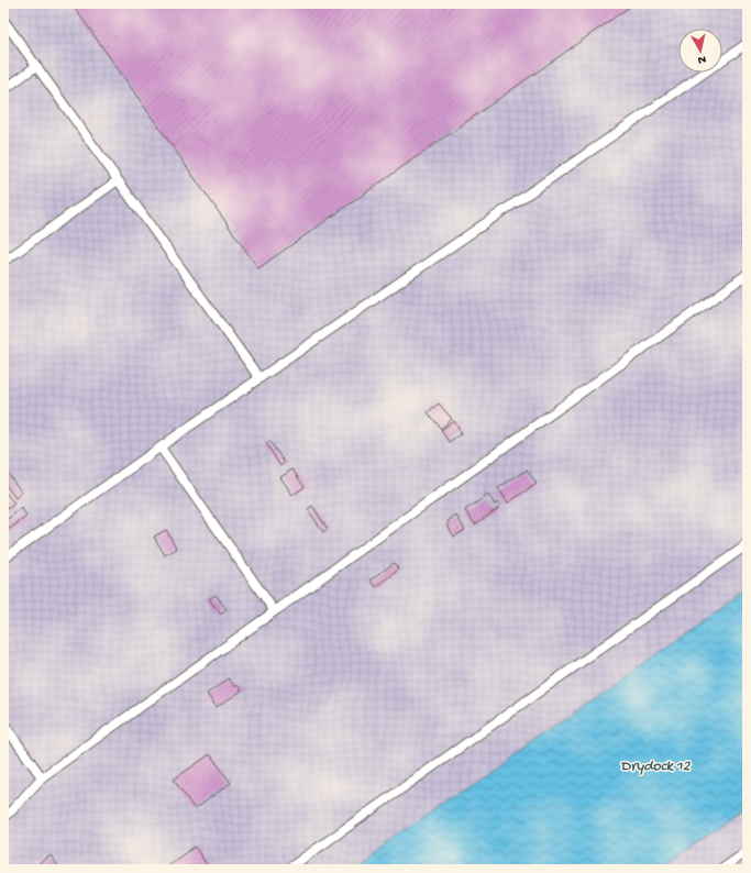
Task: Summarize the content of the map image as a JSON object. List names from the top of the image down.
{
  "water": ["Drydock 12"],
  "north": "bottom"
}
